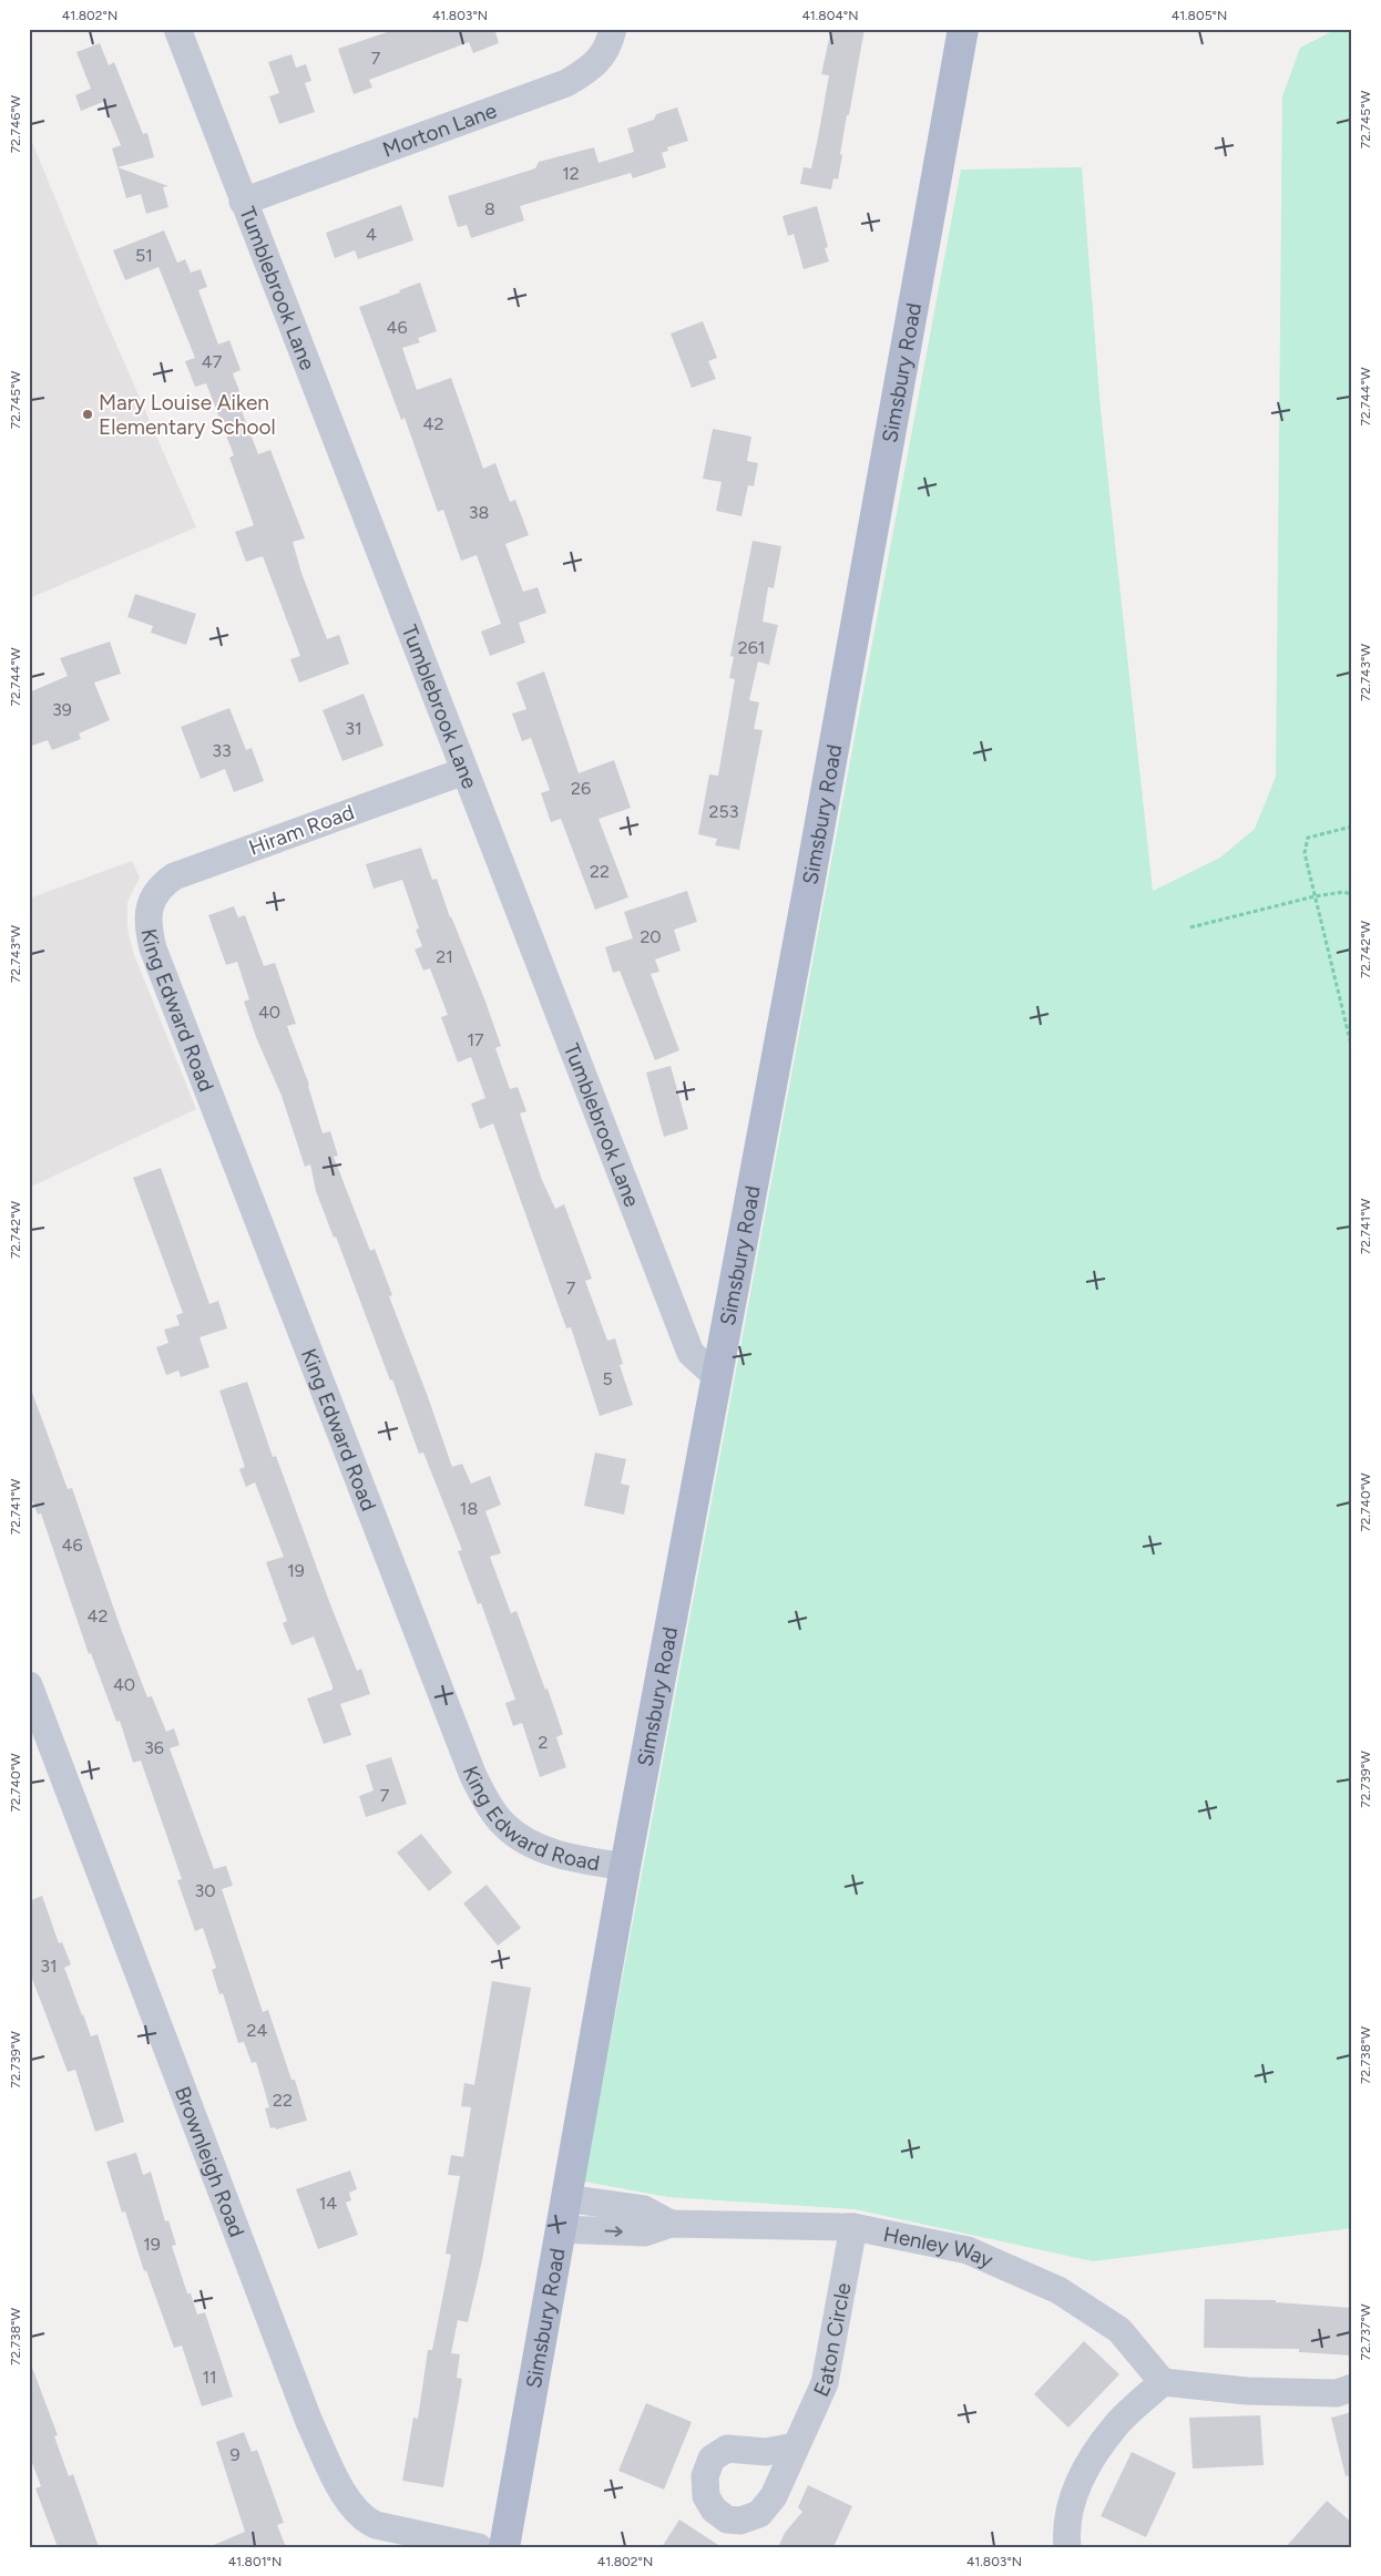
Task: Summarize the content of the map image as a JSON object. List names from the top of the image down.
{
  "streets": {
    "main road": ["Simsbury Road"],
    "street": [
      "Morton Lane",
      "Tumblebrook Lane",
      "Hiram Road",
      "King Edward Road",
      "Brownleigh Road",
      "Henley Way",
      "Eaton Circle"
    ]
  },
  "crossings": [
    ["Morton Lane", "Tumblebrook Lane"],
    ["Tumblebrook Lane", "Simsbury Road"],
    ["Tumblebrook Lane", "Hiram Road"],
    ["Simsbury Road", "King Edward Road"],
    ["Simsbury Road", "Henley Way"],
    ["Hiram Road", "King Edward Road"],
    ["Henley Way", "Eaton Circle"]
  ],
  "places": ["Mary Louise Aiken Elementary School"],
  "house_numbers": [
    "7",
    "12",
    "8",
    "4",
    "51",
    "46",
    "47",
    "42",
    "38",
    "261",
    "39",
    "31",
    "33",
    "26",
    "253",
    "22",
    "20",
    "21",
    "40",
    "17",
    "7",
    "5",
    "18",
    "46",
    "19",
    "42",
    "40",
    "2",
    "36",
    "7",
    "30",
    "31",
    "24",
    "22",
    "14",
    "19",
    "11",
    "9"
  ],
  "coordinates": [
    "41.802°N",
    "41.803°N",
    "41.804°N",
    "41.805°N",
    "72.745°W",
    "72.746°W",
    "72.744°W",
    "72.743°W",
    "72.742°W",
    "72.741°W",
    "72.740°W",
    "72.739°W",
    "72.738°W",
    "72.737°W",
    "41.801°N"
  ]
}
